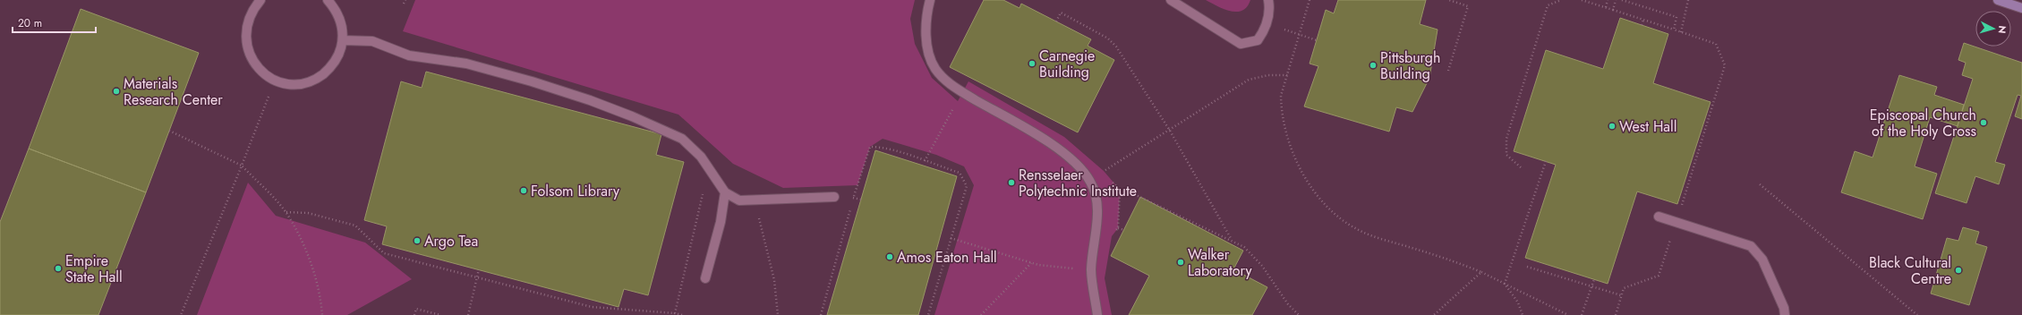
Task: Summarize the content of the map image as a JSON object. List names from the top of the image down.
{
  "places": [
    "Carnegie Building",
    "Pittsburgh Building",
    "Materials Research Center",
    "Episcopal Church of the Holy Cross",
    "West Hall",
    "Rensselaer Polytechnic Institute",
    "Folsom Library",
    "Argo Tea",
    "Amos Eaton Hall",
    "Walker Laboratory",
    "Empire State Hall",
    "Black Cultural Centre"
  ],
  "scale_bar": "20 m",
  "north": "right"
}
